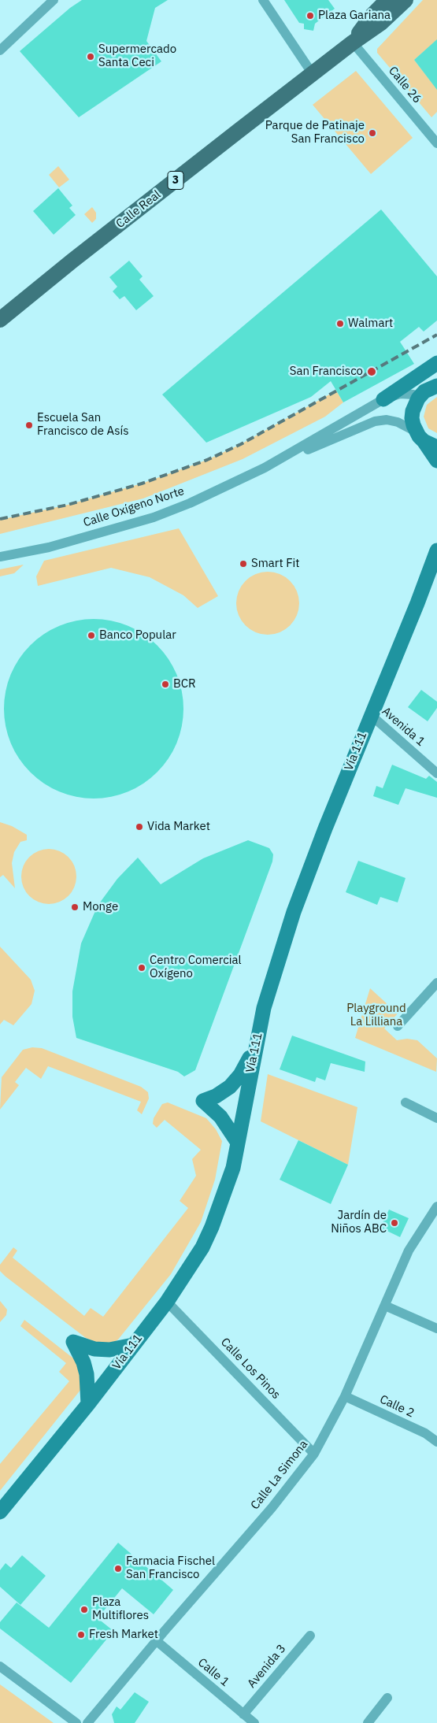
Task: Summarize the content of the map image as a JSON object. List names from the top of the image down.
{
  "streets": {
    "main road": ["3", "Calle Real", "Vía 111"],
    "street": [
      "Calle 26",
      "Calle Oxígeno Norte",
      "Avenida 1",
      "Calle Los Pinos",
      "Calle 2",
      "Calle La Simona",
      "Avenida 3",
      "Calle 1"
    ]
  },
  "crossings": [
    ["Calle 26", "Calle Real"],
    ["Avenida 1", "Vía 111"],
    ["Vía 111", "Calle Los Pinos"],
    ["Calle Los Pinos", "Calle La Simona"],
    ["Calle 2", "Calle La Simona"],
    ["Calle La Simona", "Calle 1"],
    ["Avenida 3", "Calle 1"]
  ],
  "parks": ["Playground La Lilliana"],
  "places": [
    "Plaza Gariana",
    "Supermercado Santa Ceci",
    "Parque de Patinaje San Francisco",
    "Walmart",
    "San Francisco",
    "Escuela San Francisco de Asís",
    "Smart Fit",
    "Banco Popular",
    "BCR",
    "Vida Market",
    "Monge",
    "Centro Comercial Oxígeno",
    "Jardín de Niños ABC",
    "Farmacia Fischel San Francisco",
    "Plaza Multiflores",
    "Fresh Market"
  ]
}
